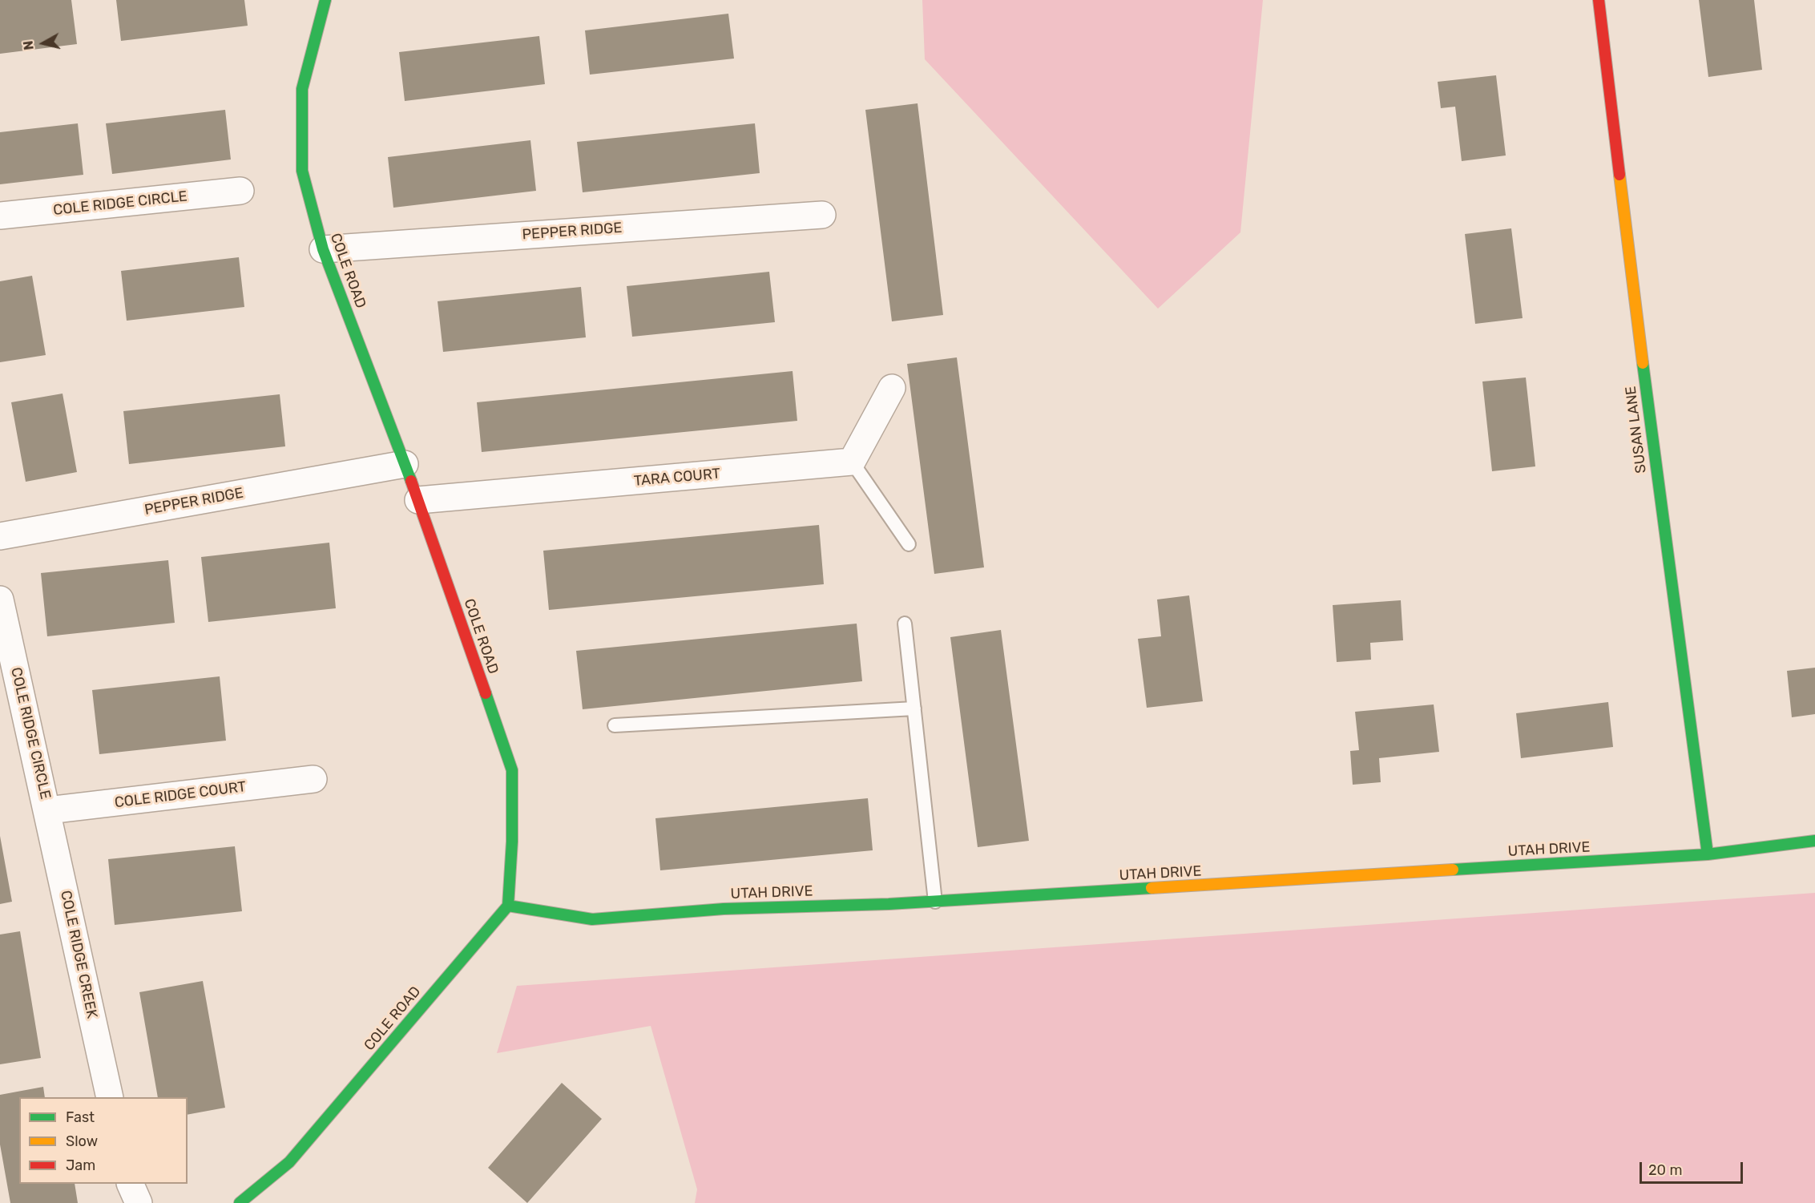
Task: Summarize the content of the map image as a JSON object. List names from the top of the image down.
{
  "streets": {
    "street": [
      "COLE RIDGE CIRCLE",
      "PEPPER RIDGE",
      "COLE ROAD",
      "SUSAN LANE",
      "TARA COURT",
      "COLE RIDGE COURT",
      "UTAH DRIVE",
      "COLE RIDGE CREEK"
    ]
  },
  "crossings": [
    ["COLE RIDGE CIRCLE", "COLE RIDGE COURT"],
    ["COLE RIDGE CIRCLE", "COLE RIDGE CREEK"],
    ["PEPPER RIDGE", "COLE ROAD"],
    ["COLE ROAD", "TARA COURT"],
    ["COLE ROAD", "UTAH DRIVE"],
    ["SUSAN LANE", "UTAH DRIVE"],
    ["COLE RIDGE COURT", "COLE RIDGE CREEK"]
  ],
  "legend": ["Fast", "Slow", "Jam"],
  "scale_bar": "20 m",
  "north": "left"
}
